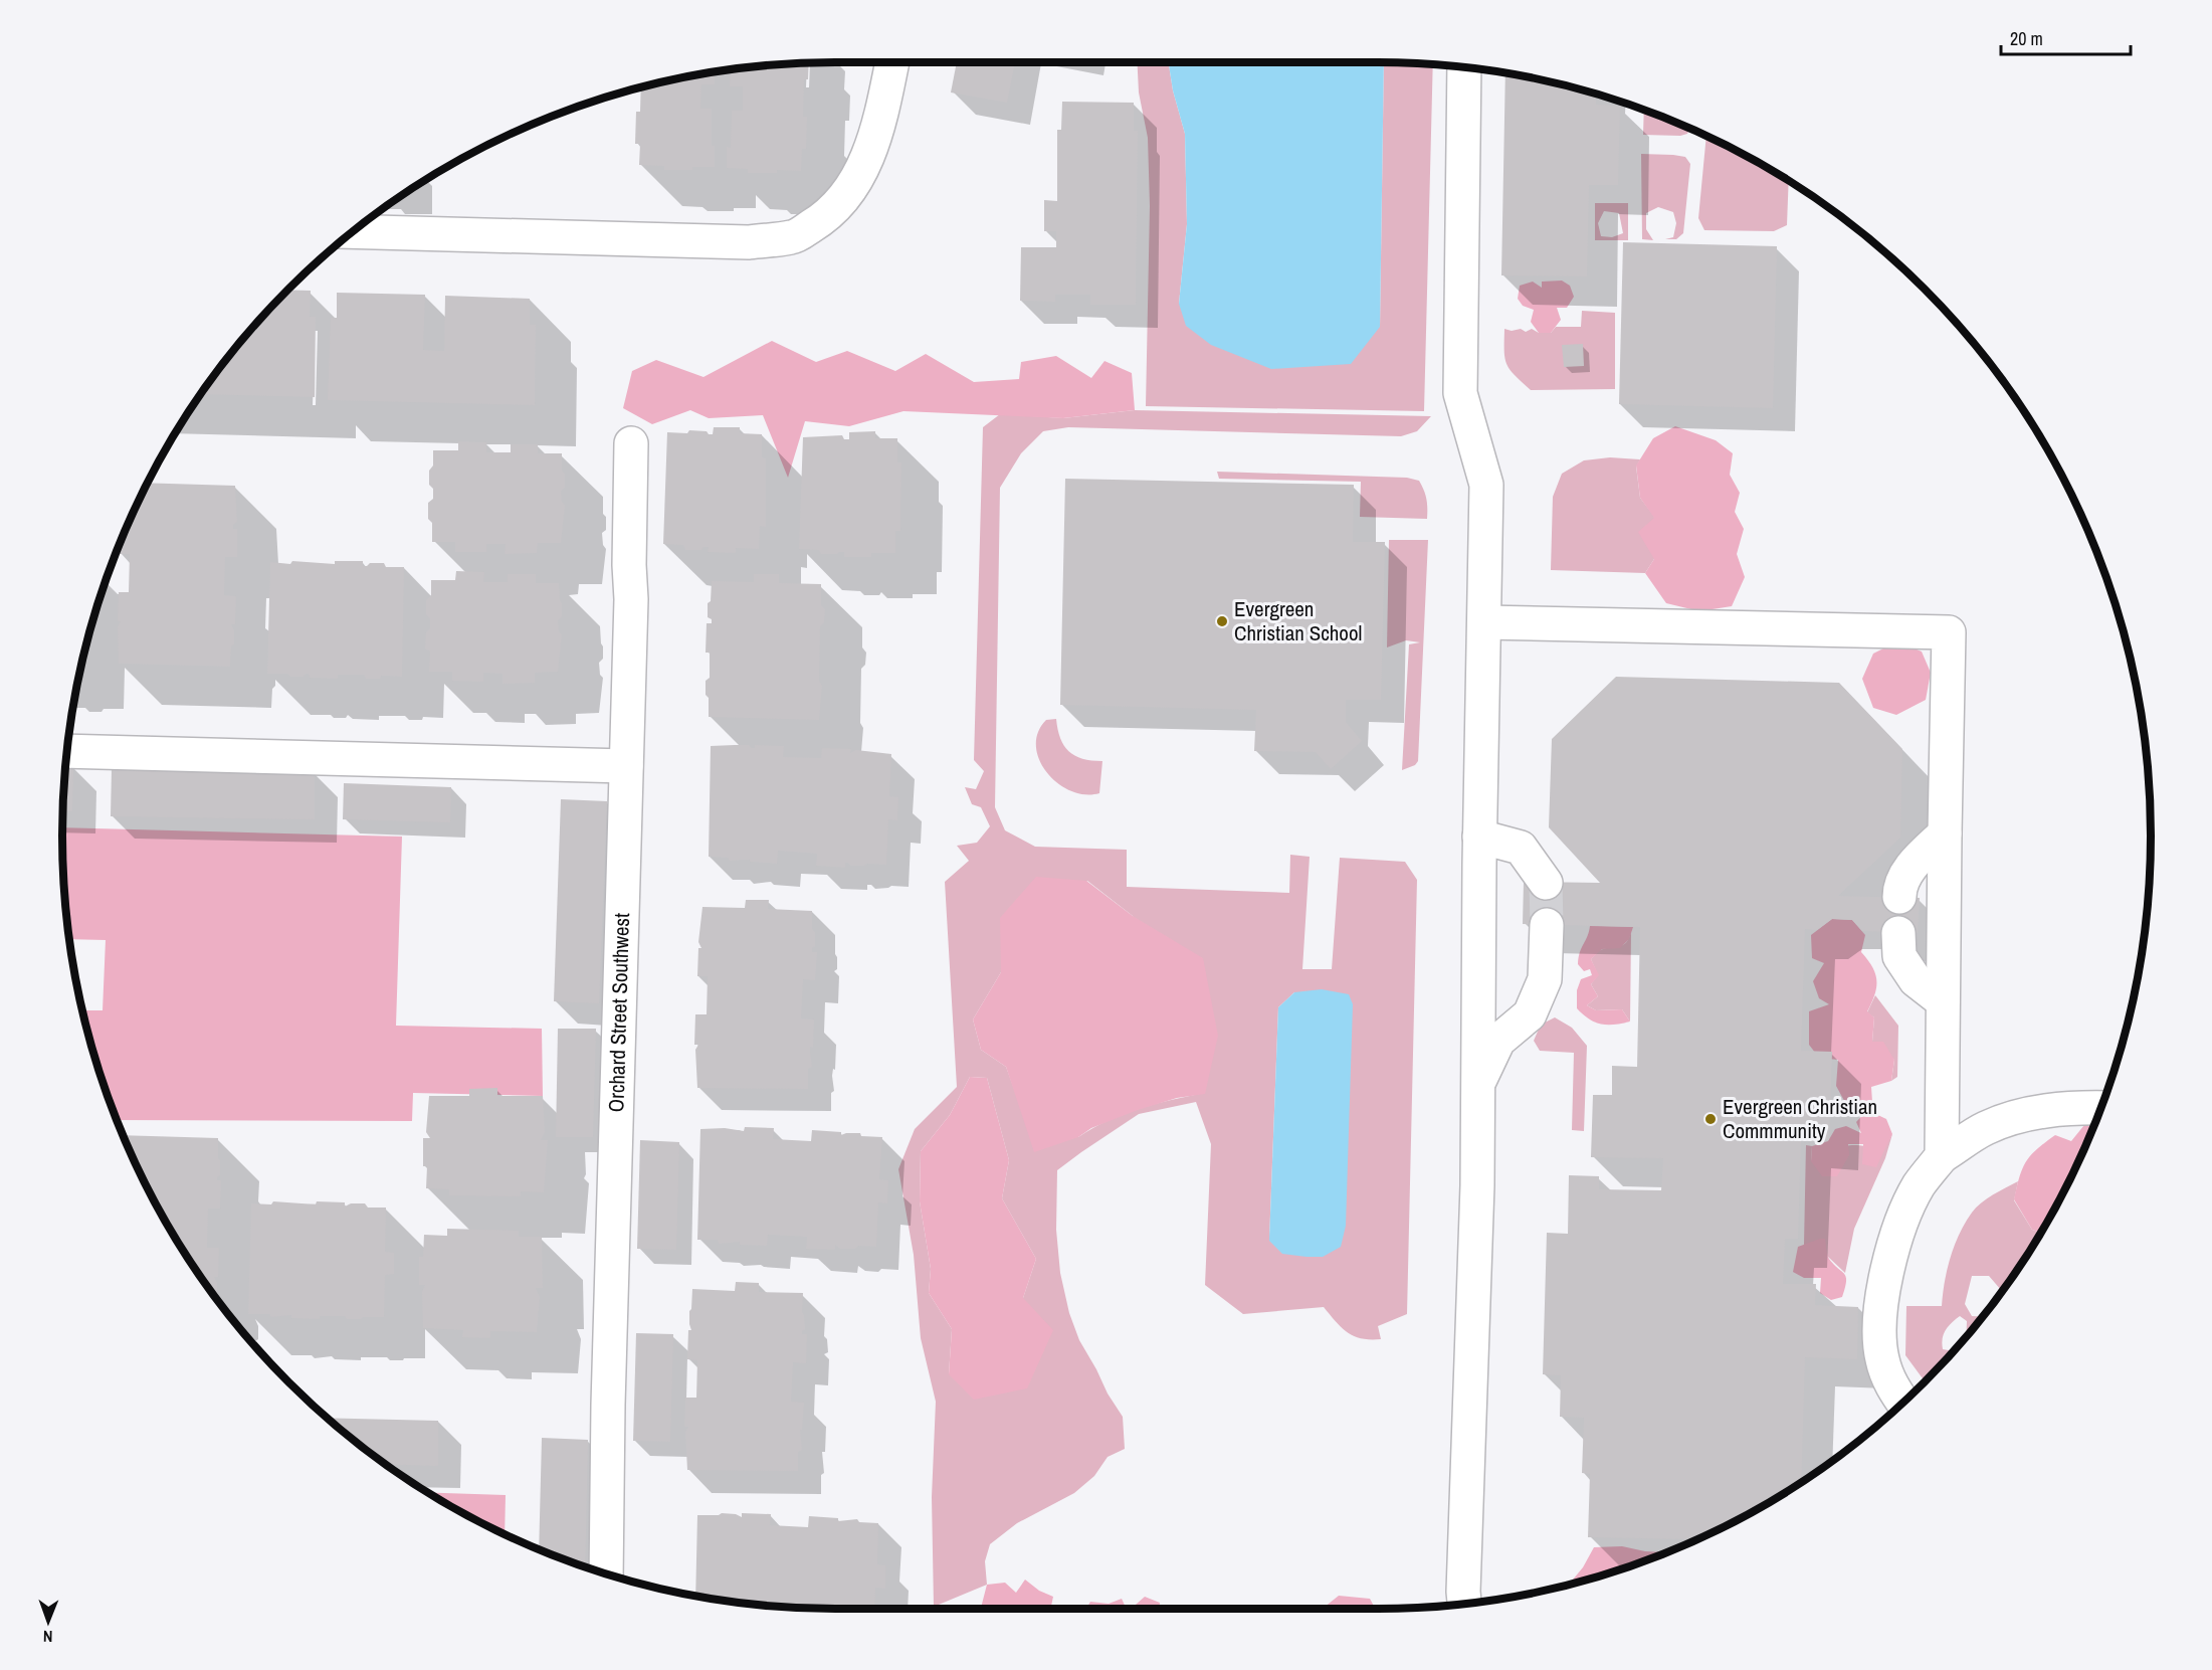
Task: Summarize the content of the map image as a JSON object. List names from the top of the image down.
{
  "streets": {
    "street": ["Orchard Street Southwest"]
  },
  "places": ["Evergreen Christian School", "Evergreen Christian Commmunity"],
  "scale_bar": "20 m",
  "north": "bottom"
}
